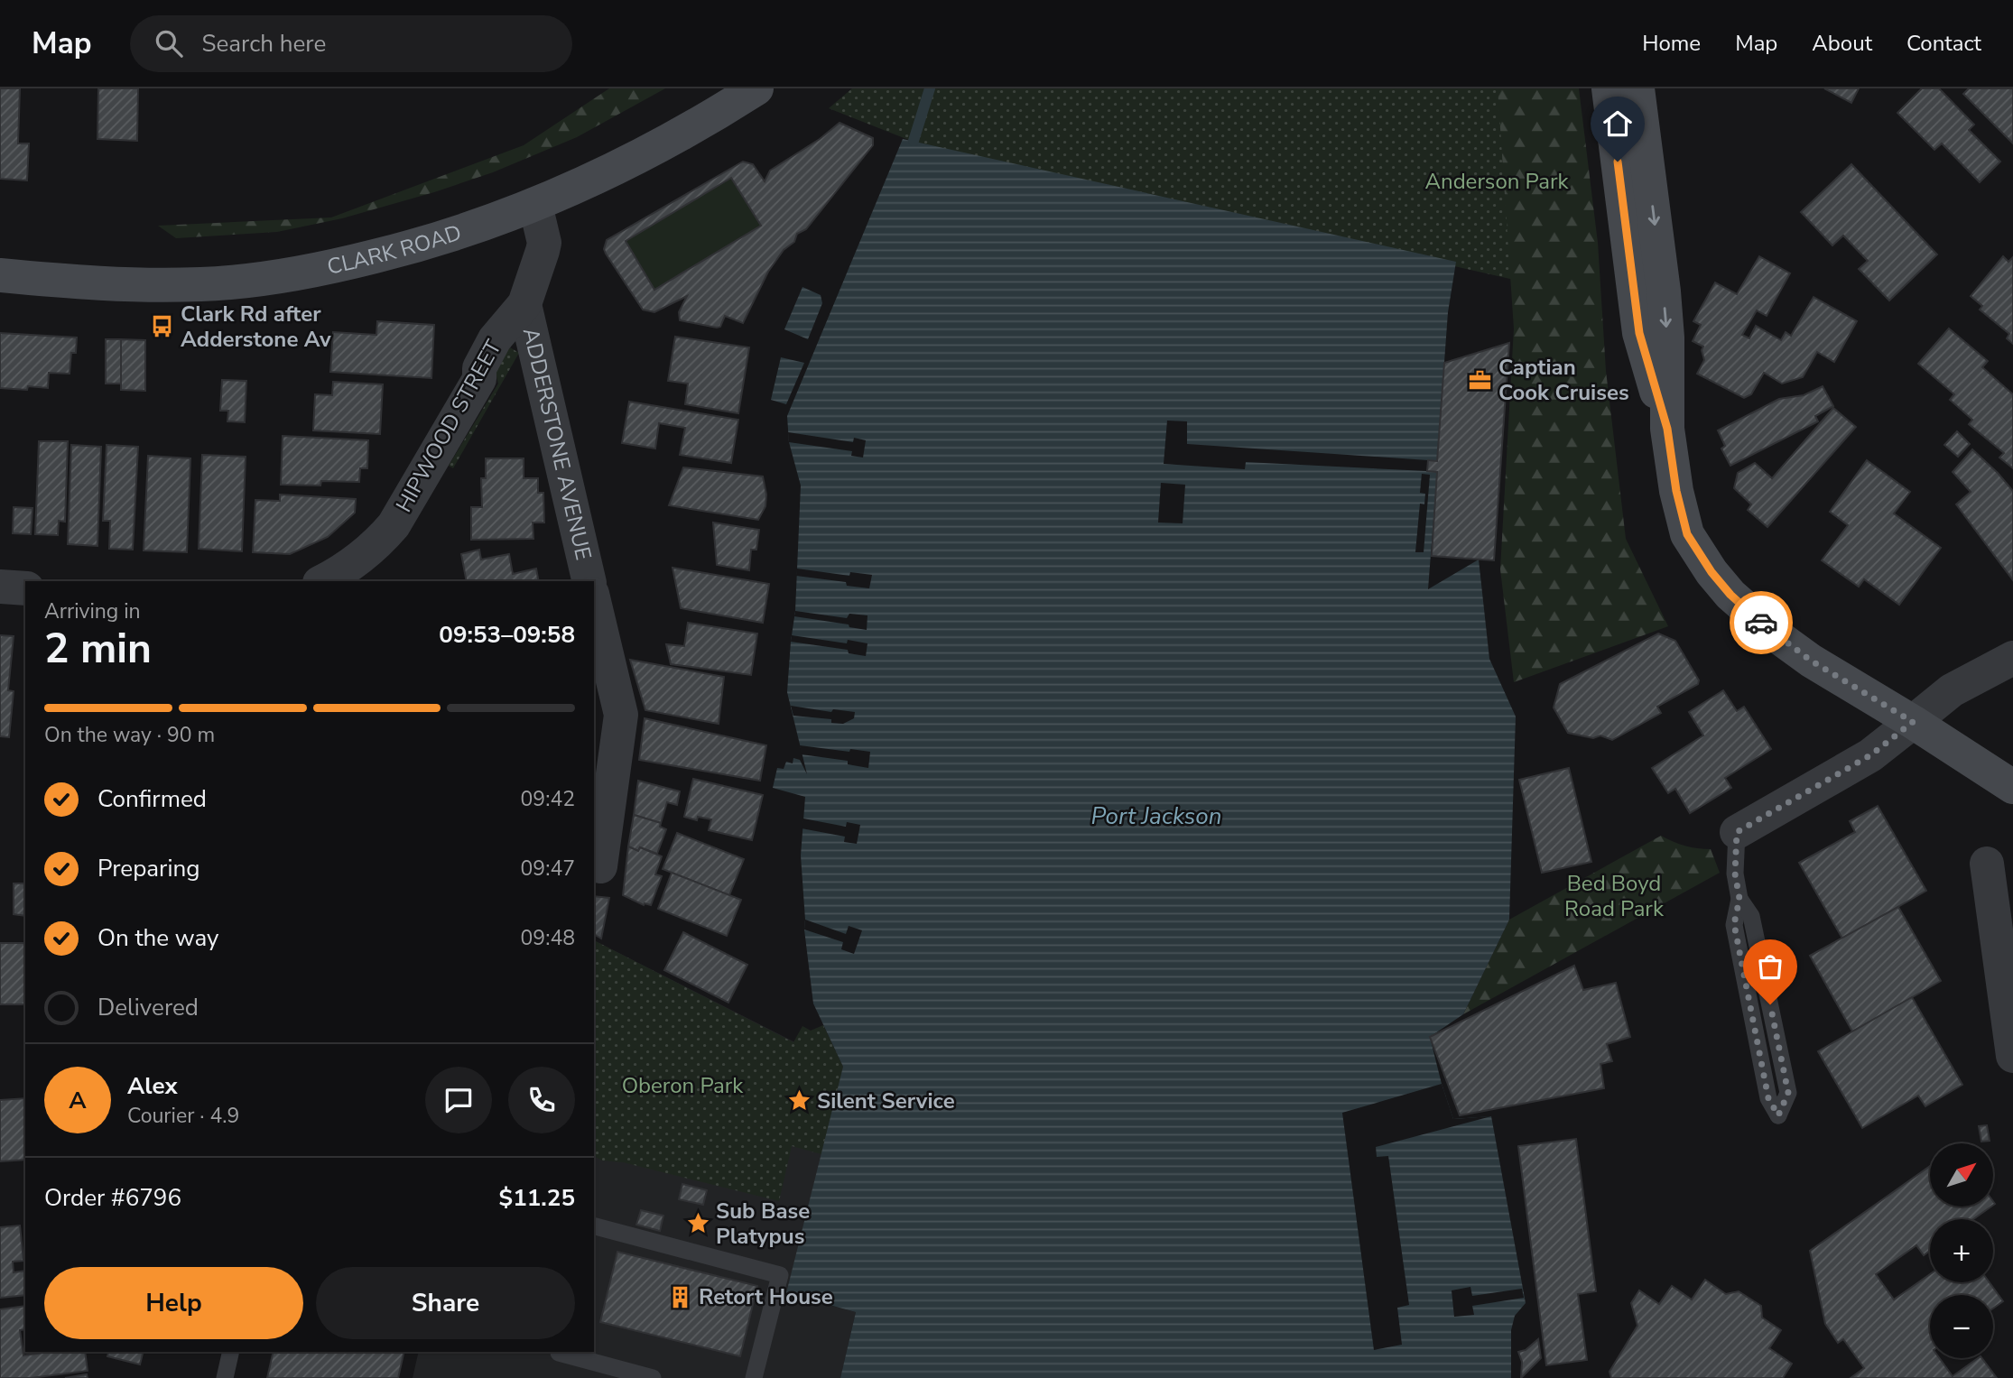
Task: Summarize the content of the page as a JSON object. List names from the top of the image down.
{
  "streets": {
    "main road": ["CLARK ROAD"],
    "street": ["HIPWOOD STREET", "ADDERSTONE AVENUE"]
  },
  "crossings": [
    ["CLARK ROAD", "HIPWOOD STREET"],
    ["HIPWOOD STREET", "ADDERSTONE AVENUE"]
  ],
  "water": ["Port Jackson"],
  "parks": ["Anderson Park", "Bed Boyd Road Park", "Oberon Park"],
  "places": {
    "bus stop": ["Clark Rd after Adderstone Av"],
    "office": ["Captian Cook Cruises"],
    "place": ["Silent Service", "Sub Base Platypus"],
    "building": ["Retort House"]
  },
  "north": "top right",
  "page": {
    "header": "Map",
    "search": "Search here",
    "nav": [
      "Home",
      "Map",
      "About",
      "Contact"
    ],
    "heading": ["2 min", "Arriving in", "09:53–09:58"],
    "panel": [
      "Alex",
      "Courier · 4.9",
      "Order #6796",
      "$11.25"
    ],
    "bar": "On the way · 90 m",
    "list": [
      ["Confirmed", "09:42"],
      ["Preparing", "09:47"],
      ["On the way", "09:48"],
      "Delivered"
    ],
    "round": "A",
    "map_buttons": ["+", "−"],
    "buttons": ["Help", "Share"]
  }
}
